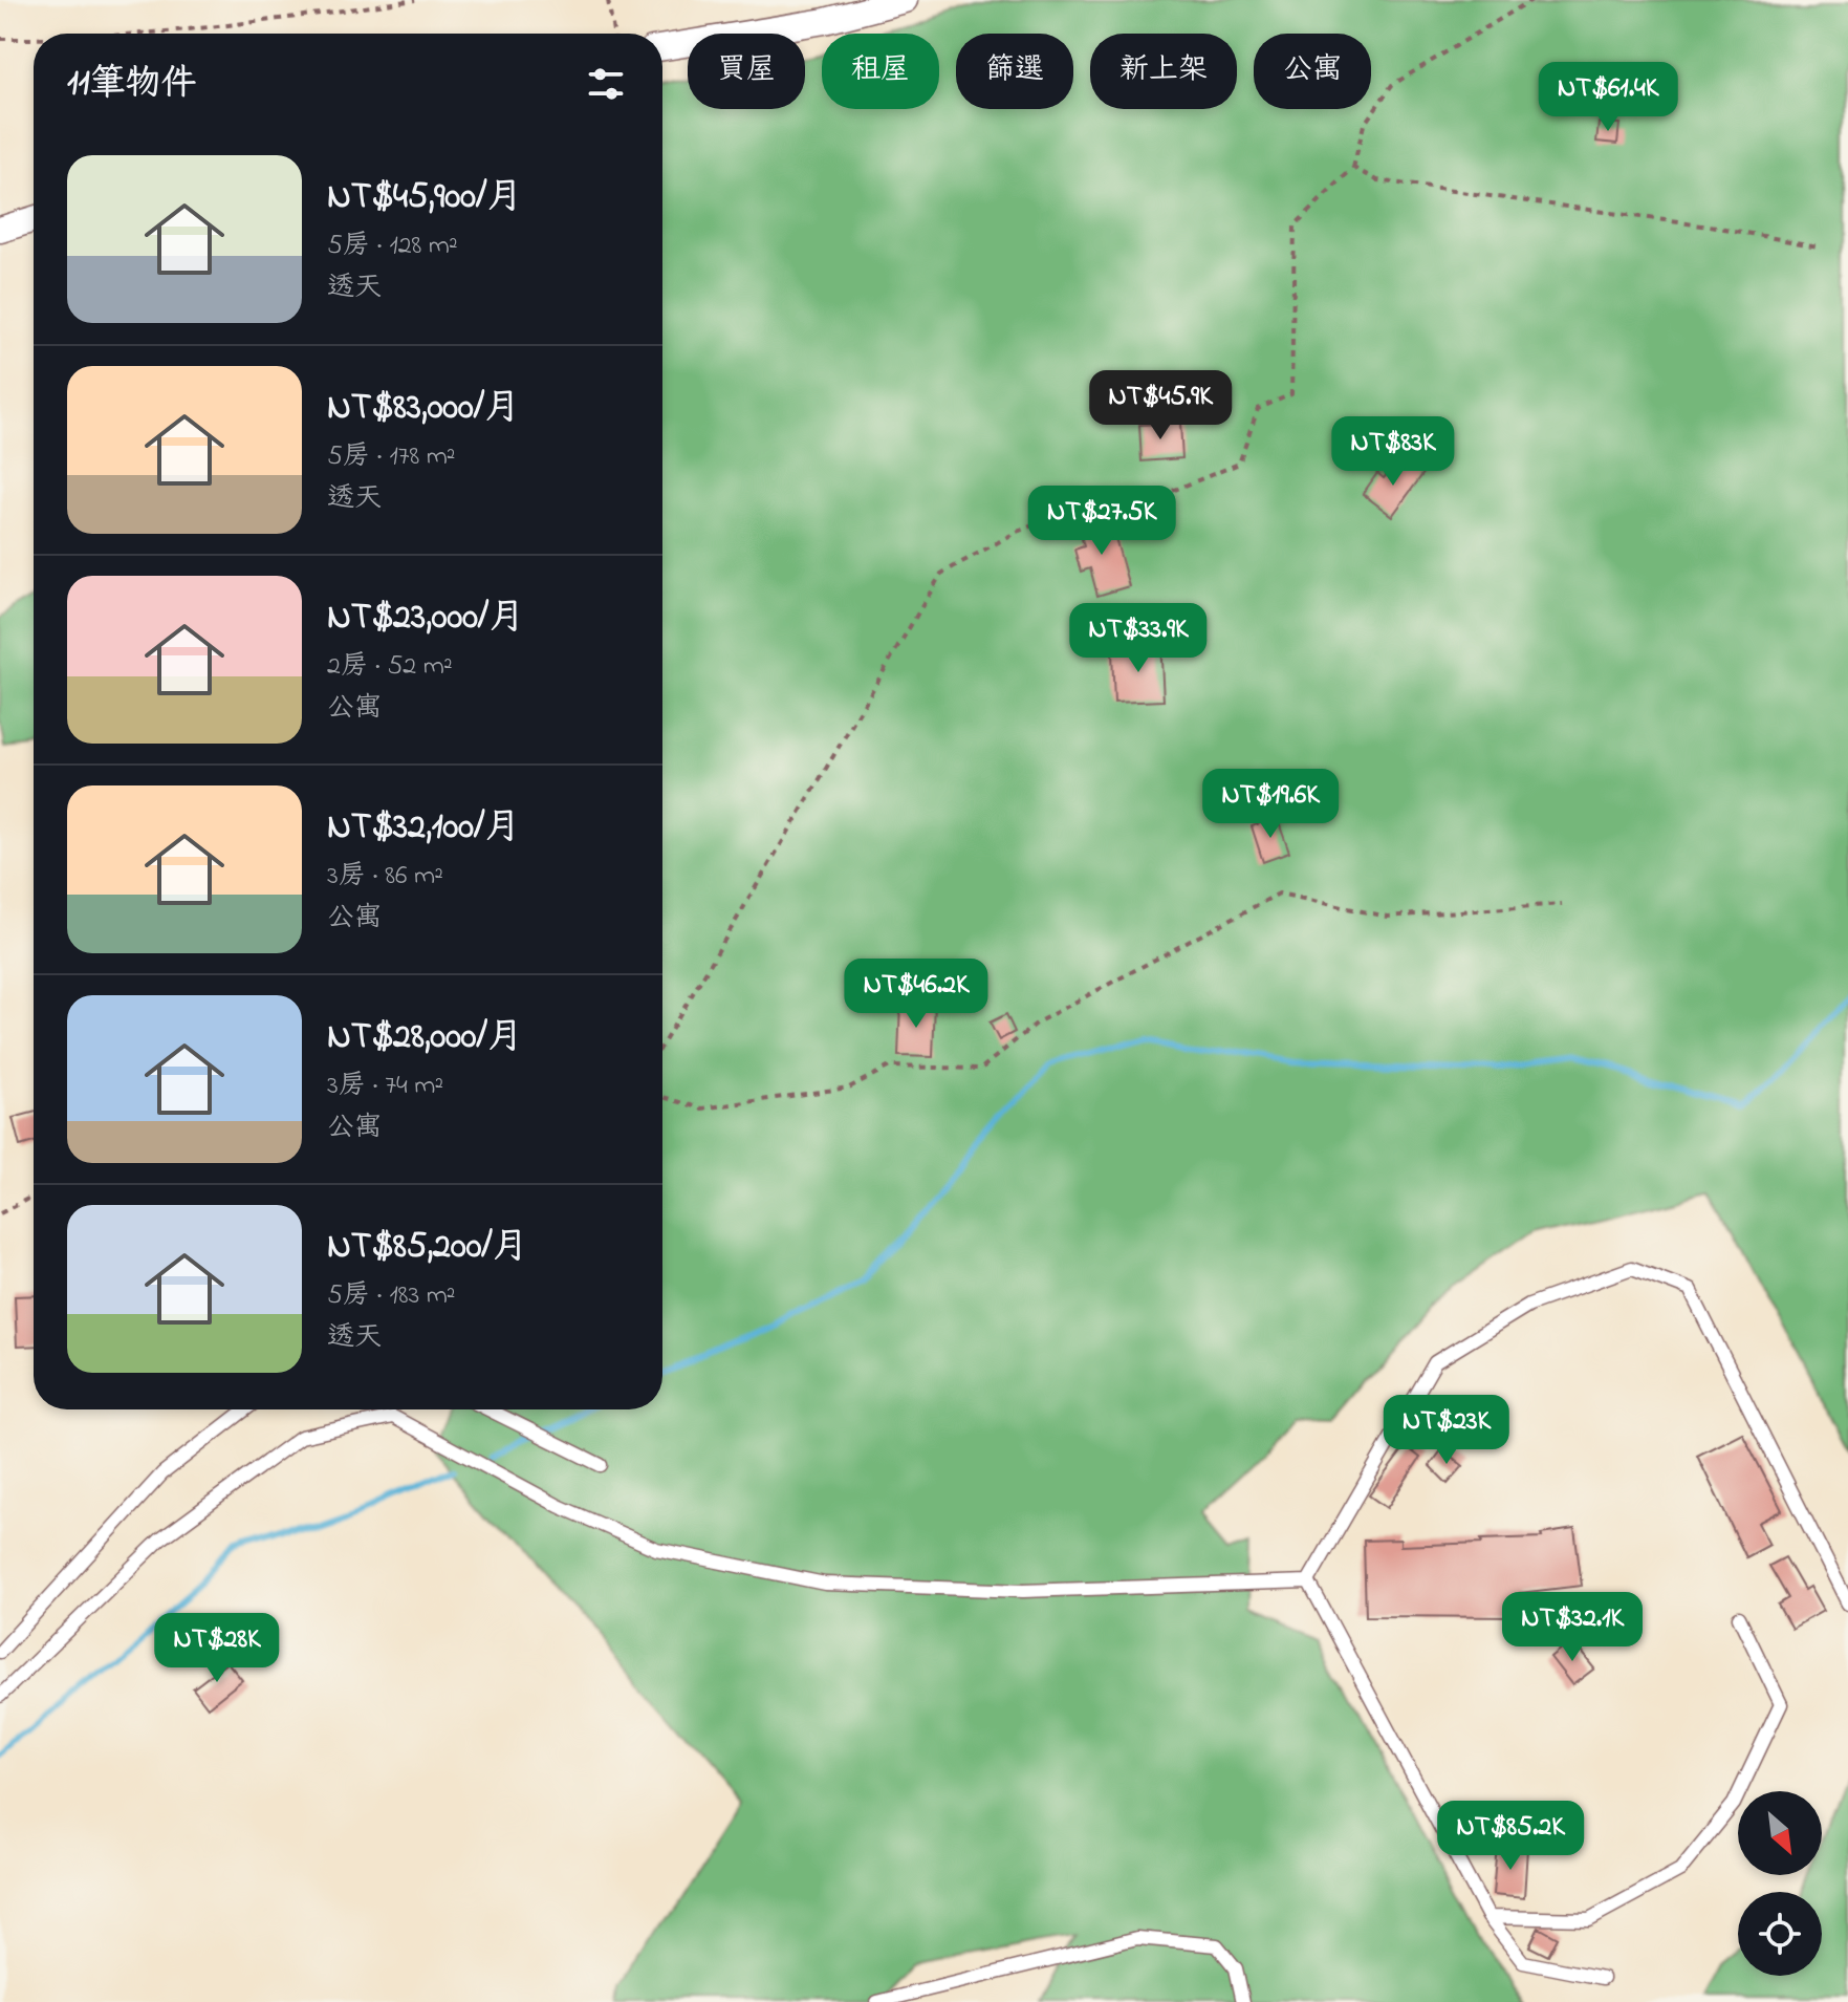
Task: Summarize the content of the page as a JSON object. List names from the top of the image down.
{
  "north": "bottom right",
  "page": {
    "chip": [
      "買屋",
      "租屋",
      "篩選",
      "新上架",
      "公寓"
    ],
    "heading": "11筆物件",
    "price": [
      "NT$61.4K",
      "NT$45.9K",
      "NT$83K",
      "NT$27.5K",
      "NT$33.9K",
      "NT$19.6K",
      "NT$46.2K",
      "NT$23K",
      "NT$32.1K",
      "NT$28K",
      "NT$85.2K"
    ],
    "list": [
      {
        "name": "NT$45,900/月",
        "note": "5房 · 128 m² · 透天"
      },
      {
        "name": "NT$83,000/月",
        "note": "5房 · 178 m² · 透天"
      },
      {
        "name": "NT$23,000/月",
        "note": "2房 · 52 m² · 公寓"
      },
      {
        "name": "NT$32,100/月",
        "note": "3房 · 86 m² · 公寓"
      },
      {
        "name": "NT$28,000/月",
        "note": "3房 · 74 m² · 公寓"
      },
      {
        "name": "NT$85,200/月",
        "note": "5房 · 183 m² · 透天"
      }
    ]
  }
}
